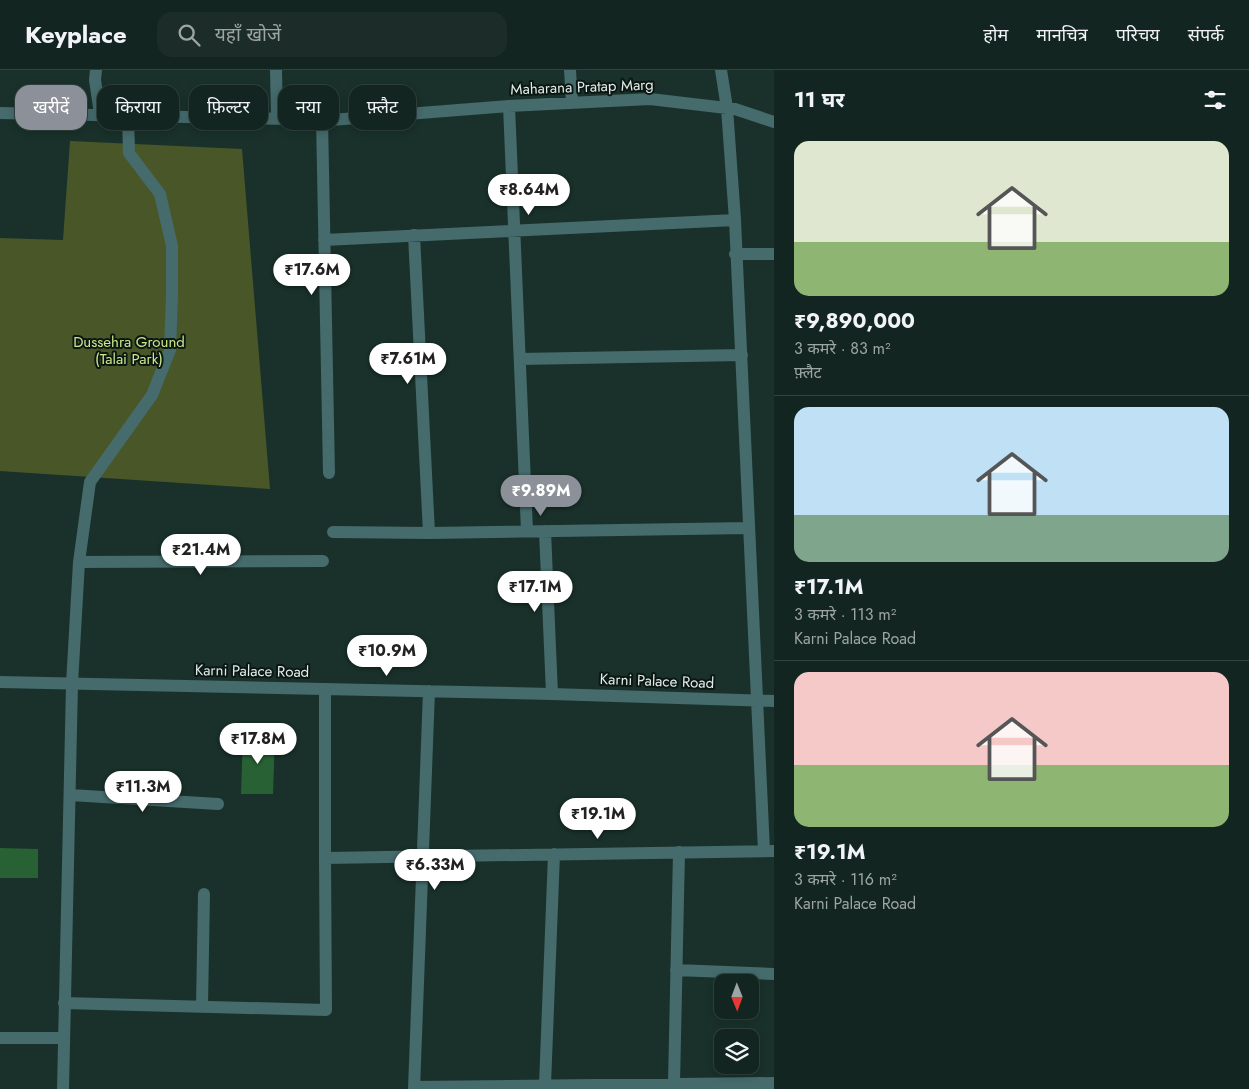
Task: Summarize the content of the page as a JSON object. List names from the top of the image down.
{
  "streets": {
    "street": ["Maharana Pratap Marg", "Karni Palace Road"]
  },
  "parks": ["Dussehra Ground (Talai Park)"],
  "north": "bottom",
  "page": {
    "header": "Keyplace",
    "search": "यहाँ खोजें",
    "nav": [
      "होम",
      "मानचित्र",
      "परिचय",
      "संपर्क"
    ],
    "heading": "11 घर",
    "chip": [
      "खरीदें",
      "किराया",
      "फ़िल्टर",
      "नया",
      "फ़्लैट"
    ],
    "list": [
      {
        "name": "₹9,890,000",
        "note": "3 कमरे · 83 m² · फ़्लैट"
      },
      {
        "name": "₹17.1M",
        "note": "3 कमरे · 113 m² · Karni Palace Road"
      },
      {
        "name": "₹19.1M",
        "note": "3 कमरे · 116 m² · Karni Palace Road"
      }
    ],
    "price": [
      "₹8.64M",
      "₹17.6M",
      "₹7.61M",
      "₹9.89M",
      "₹21.4M",
      "₹17.1M",
      "₹10.9M",
      "₹17.8M",
      "₹11.3M",
      "₹19.1M",
      "₹6.33M"
    ]
  }
}
